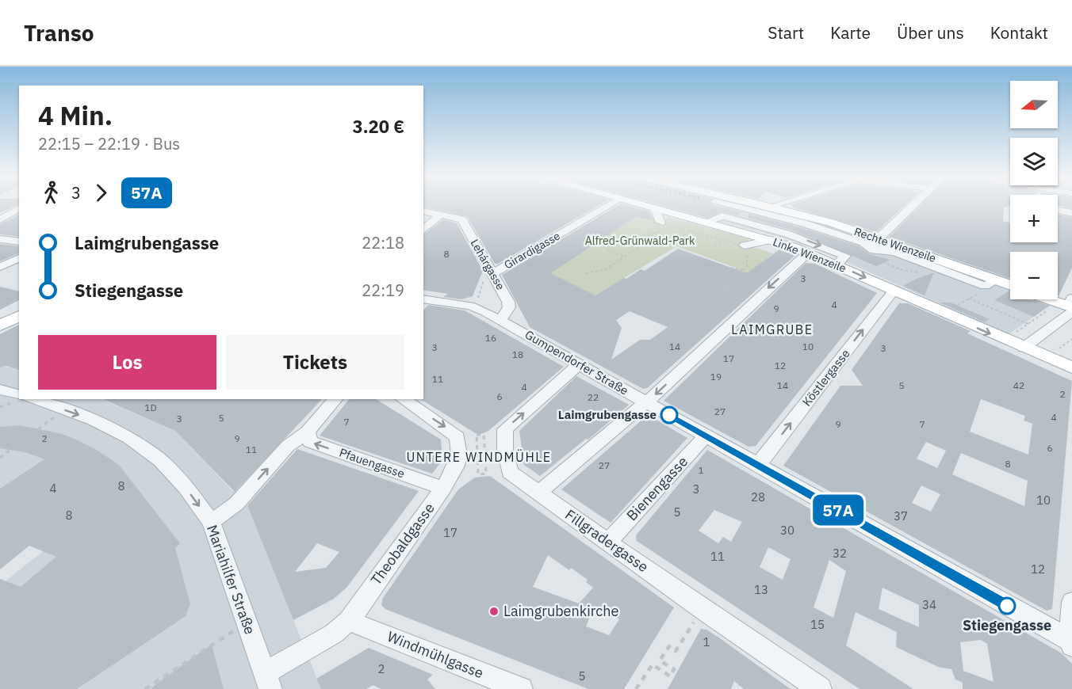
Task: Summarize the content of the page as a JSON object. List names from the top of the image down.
{
  "streets": {
    "main road": ["Rechte Wienzeile", "Linke Wienzeile"],
    "street": [
      "Girardigasse",
      "Lehárgasse",
      "Gumpendorfer Straße",
      "Köstlergasse",
      "Pfauengasse",
      "Bienengasse",
      "Fillgradergasse",
      "Theobaldgasse",
      "Mariahilfer Straße",
      "Windmühlgasse"
    ]
  },
  "crossings": [
    ["Girardigasse", "Lehárgasse"],
    ["Linke Wienzeile", "Köstlergasse"],
    ["Lehárgasse", "Gumpendorfer Straße"],
    ["Gumpendorfer Straße", "Köstlergasse"],
    ["Gumpendorfer Straße", "Bienengasse"],
    ["Gumpendorfer Straße", "Fillgradergasse"],
    ["Pfauengasse", "Theobaldgasse"],
    ["Bienengasse", "Fillgradergasse"],
    ["Theobaldgasse", "Mariahilfer Straße"],
    ["Theobaldgasse", "Windmühlgasse"]
  ],
  "one_way": ["Linke Wienzeile", "Pfauengasse", "Mariahilfer Straße"],
  "districts": ["LAIMGRUBE", "UNTERE WINDMÜHLE"],
  "parks": ["Alfred-Grünwald-Park"],
  "places": ["Laimgrubengasse", "Stiegengasse", "Laimgrubenkirche"],
  "lines": ["bus line 57A"],
  "house_numbers": [
    "8",
    "3",
    "4",
    "9",
    "16",
    "14",
    "10",
    "3",
    "3",
    "18",
    "17",
    "12",
    "19",
    "11",
    "14",
    "5",
    "42",
    "4",
    "2",
    "6",
    "22",
    "1D",
    "27",
    "4",
    "5",
    "3",
    "7",
    "9",
    "7",
    "2",
    "9",
    "6",
    "11",
    "8",
    "27",
    "1",
    "8",
    "4",
    "3",
    "28",
    "10",
    "5",
    "8",
    "37",
    "30",
    "17",
    "32",
    "11",
    "12",
    "13",
    "34",
    "15",
    "1",
    "2",
    "5"
  ],
  "north": "left",
  "page": {
    "header": "Transo",
    "nav": [
      "Start",
      "Karte",
      "Über uns",
      "Kontakt"
    ],
    "on_map": "57A",
    "map_buttons": ["+", "−"],
    "heading": ["4 Min.", "22:15 – 22:19 · Bus", "3.20 €"],
    "legs": ["3", "57A"],
    "list": [
      {
        "name": "Laimgrubengasse",
        "value": "22:18"
      },
      {
        "name": "Stiegengasse",
        "value": "22:19"
      }
    ],
    "buttons": ["Los", "Tickets"]
  }
}
